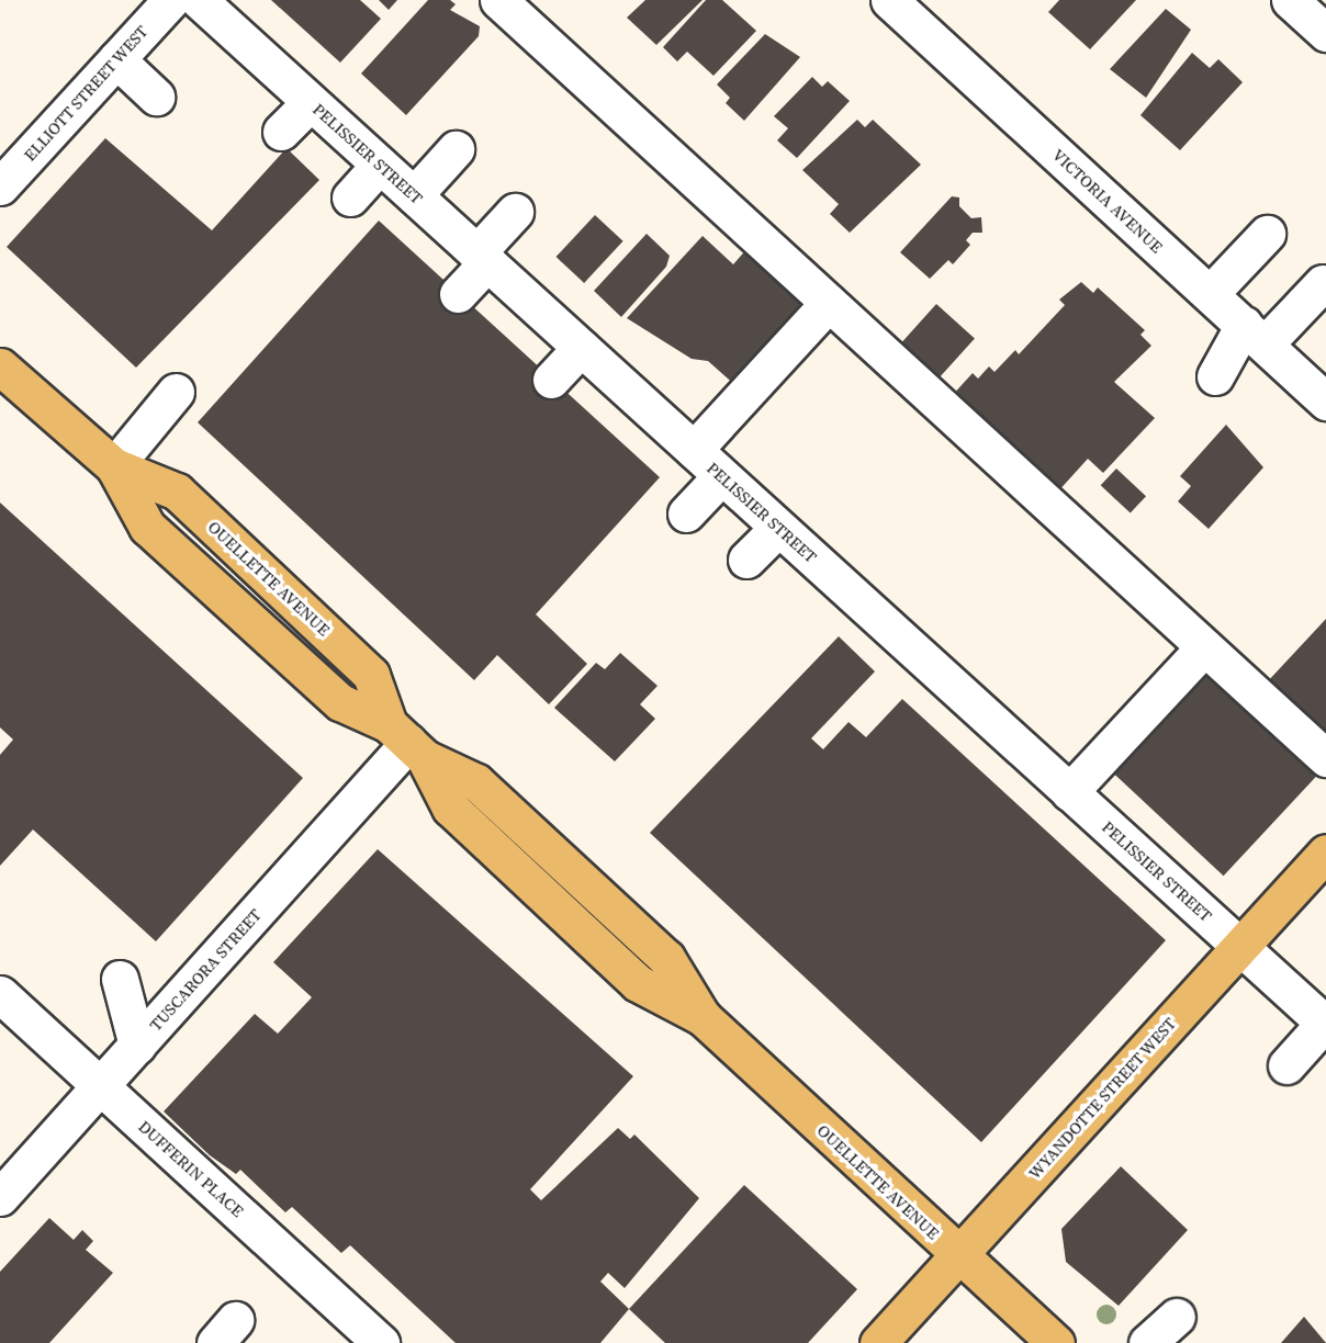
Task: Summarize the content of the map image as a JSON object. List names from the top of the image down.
{
  "streets": {
    "main road": ["OUELLETTE AVENUE", "WYANDOTTE STREET WEST"],
    "street": [
      "ELLIOTT STREET WEST",
      "PELISSIER STREET",
      "VICTORIA AVENUE",
      "TUSCARORA STREET",
      "DUFFERIN PLACE"
    ]
  },
  "crossings": [
    ["PELISSIER STREET", "WYANDOTTE STREET WEST"],
    ["OUELLETTE AVENUE", "TUSCARORA STREET"],
    ["OUELLETTE AVENUE", "WYANDOTTE STREET WEST"],
    ["TUSCARORA STREET", "DUFFERIN PLACE"]
  ]
}
